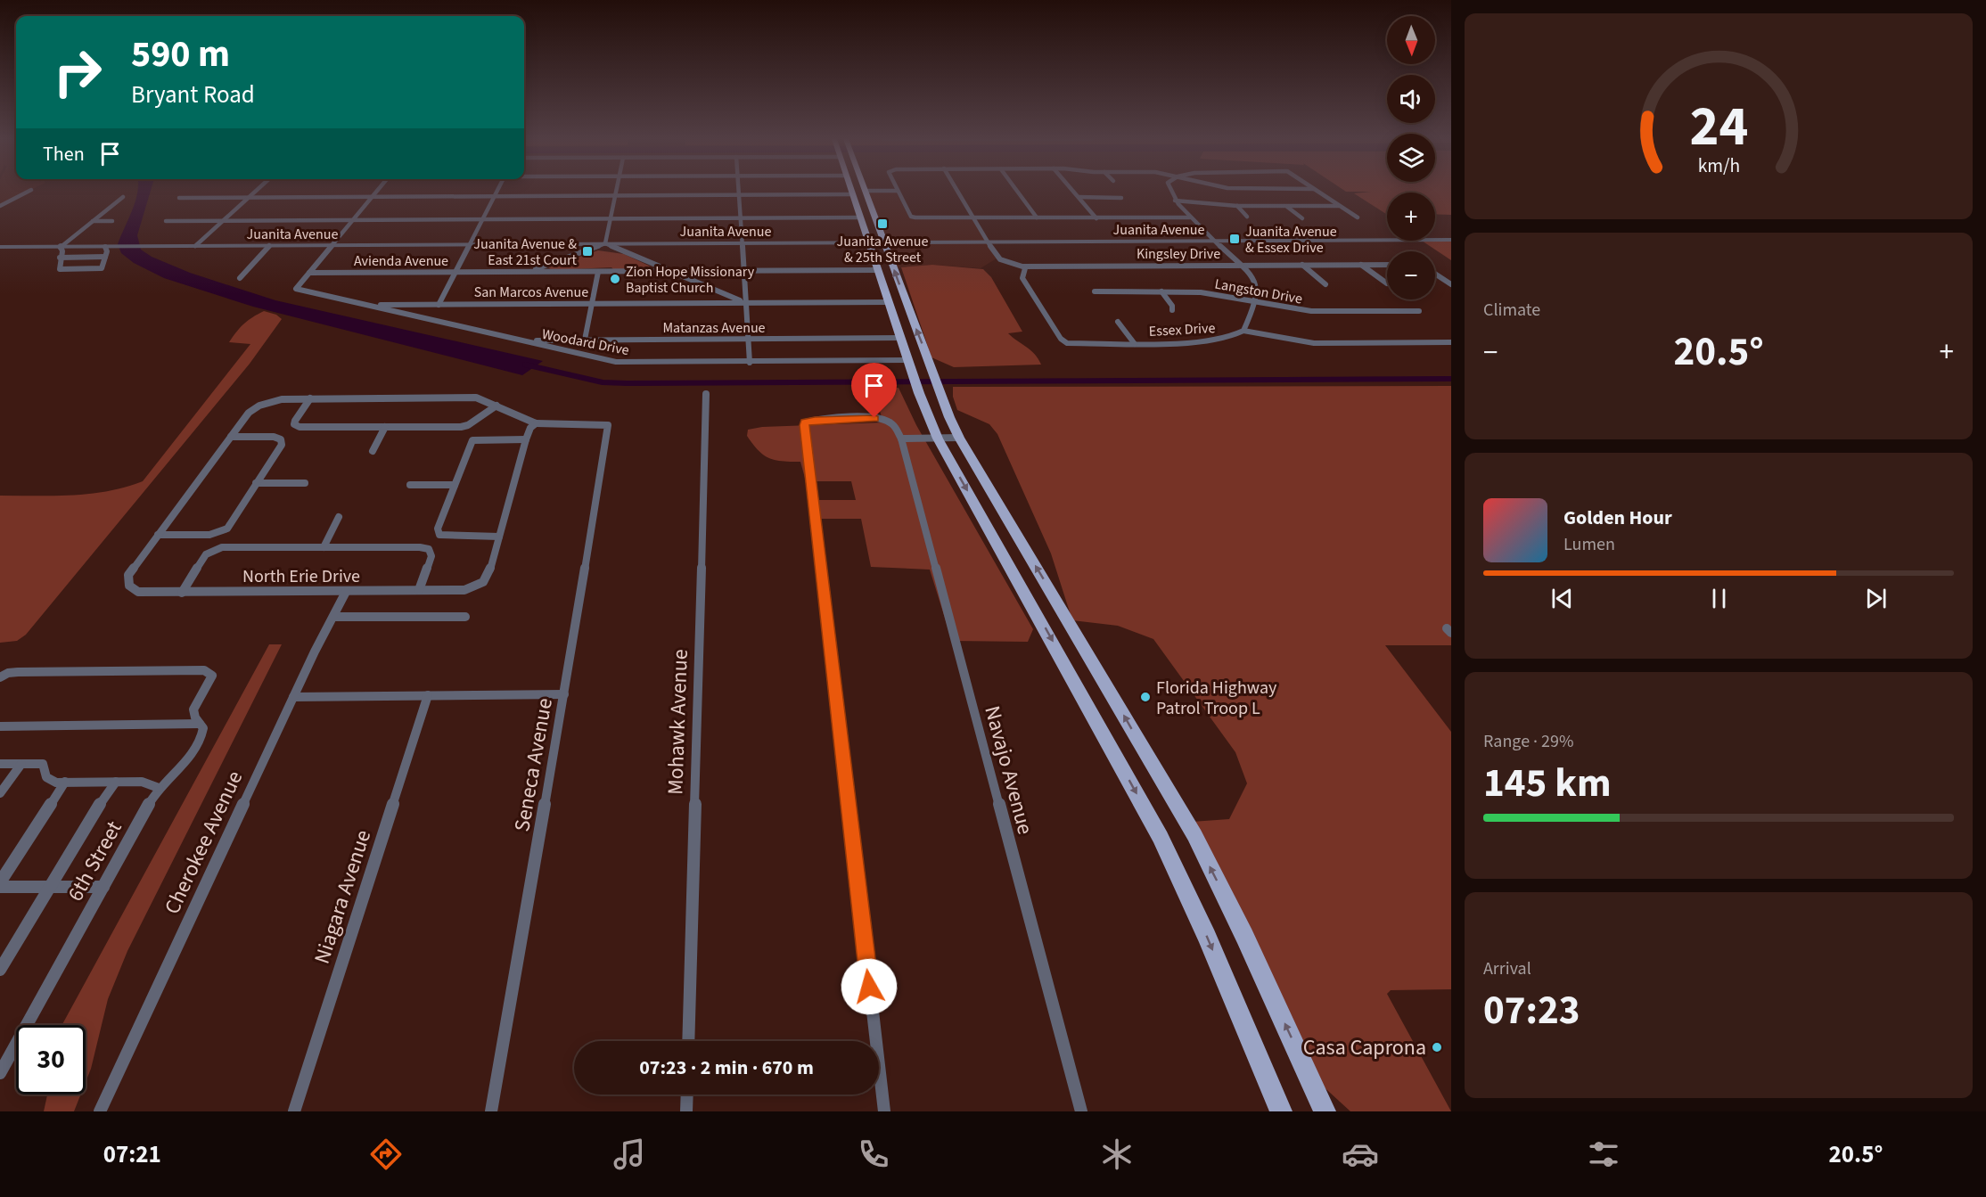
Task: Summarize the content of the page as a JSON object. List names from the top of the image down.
{
  "streets": {
    "street": [
      "Juanita Avenue",
      "Kingsley Drive",
      "Avienda Avenue",
      "Langston Drive",
      "San Marcos Avenue",
      "Matanzas Avenue",
      "Essex Drive",
      "Woodard Drive",
      "North Erie Drive",
      "Mohawk Avenue",
      "Seneca Avenue",
      "Navajo Avenue",
      "Cherokee Avenue",
      "6th Street",
      "Niagara Avenue"
    ]
  },
  "crossings": [
    ["Kingsley Drive", "Essex Drive"],
    ["Avienda Avenue", "Woodard Drive"],
    ["San Marcos Avenue", "Woodard Drive"],
    ["Matanzas Avenue", "Woodard Drive"],
    ["North Erie Drive", "Cherokee Avenue"]
  ],
  "places": {
    "transit": ["Juanita Avenue & 25th Street", "Juanita Avenue & Essex Drive", "Juanita Avenue & East 21st Court"],
    "other": ["Zion Hope Missionary Baptist Church", "Florida Highway Patrol Troop L", "Casa Caprona"]
  },
  "north": "bottom",
  "page": {
    "map_buttons": ["+", "−"],
    "turn": ["590 m", "Bryant Road"],
    "then": "Then",
    "tile": [
      "Climate",
      ["Range · 29%", "145 km"],
      ["Arrival", "07:23"]
    ],
    "heat": ["−", "20.5°", "+"],
    "song": ["Golden Hour", "Lumen"],
    "limit": "30",
    "trip": "07:23 · 2 min · 670 m",
    "tabs": ["07:21", "20.5°"],
    "gauge": ["24", "km/h"]
  }
}
